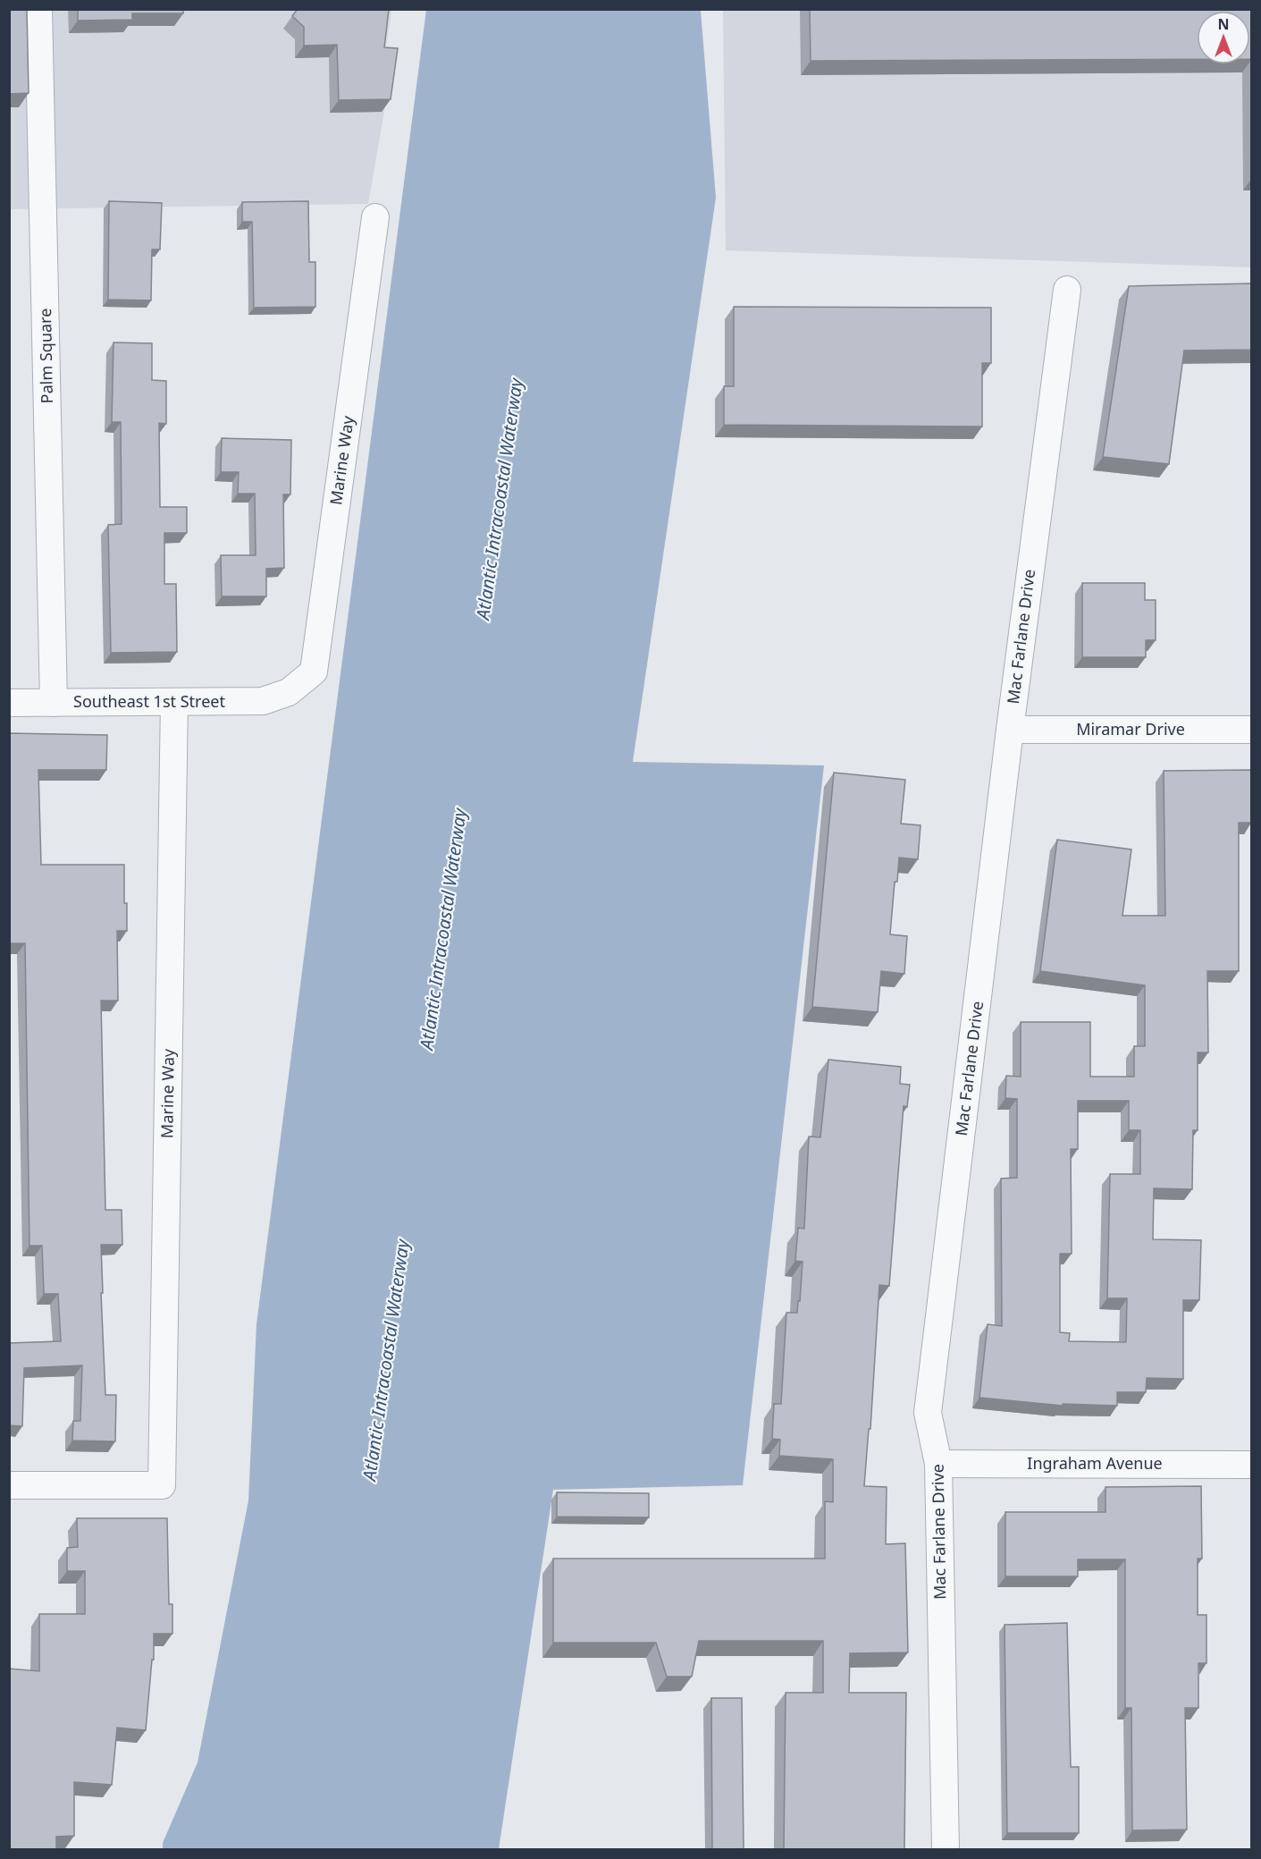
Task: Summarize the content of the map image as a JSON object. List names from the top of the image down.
{
  "streets": {
    "street": [
      "Palm Square",
      "Marine Way",
      "Mac Farlane Drive",
      "Southeast 1st Street",
      "Miramar Drive",
      "Ingraham Avenue"
    ]
  },
  "crossings": [
    ["Palm Square", "Southeast 1st Street"],
    ["Marine Way", "Southeast 1st Street"],
    ["Mac Farlane Drive", "Miramar Drive"],
    ["Mac Farlane Drive", "Ingraham Avenue"]
  ],
  "water": ["Atlantic Intracoastal Waterway"],
  "north": "top"
}
